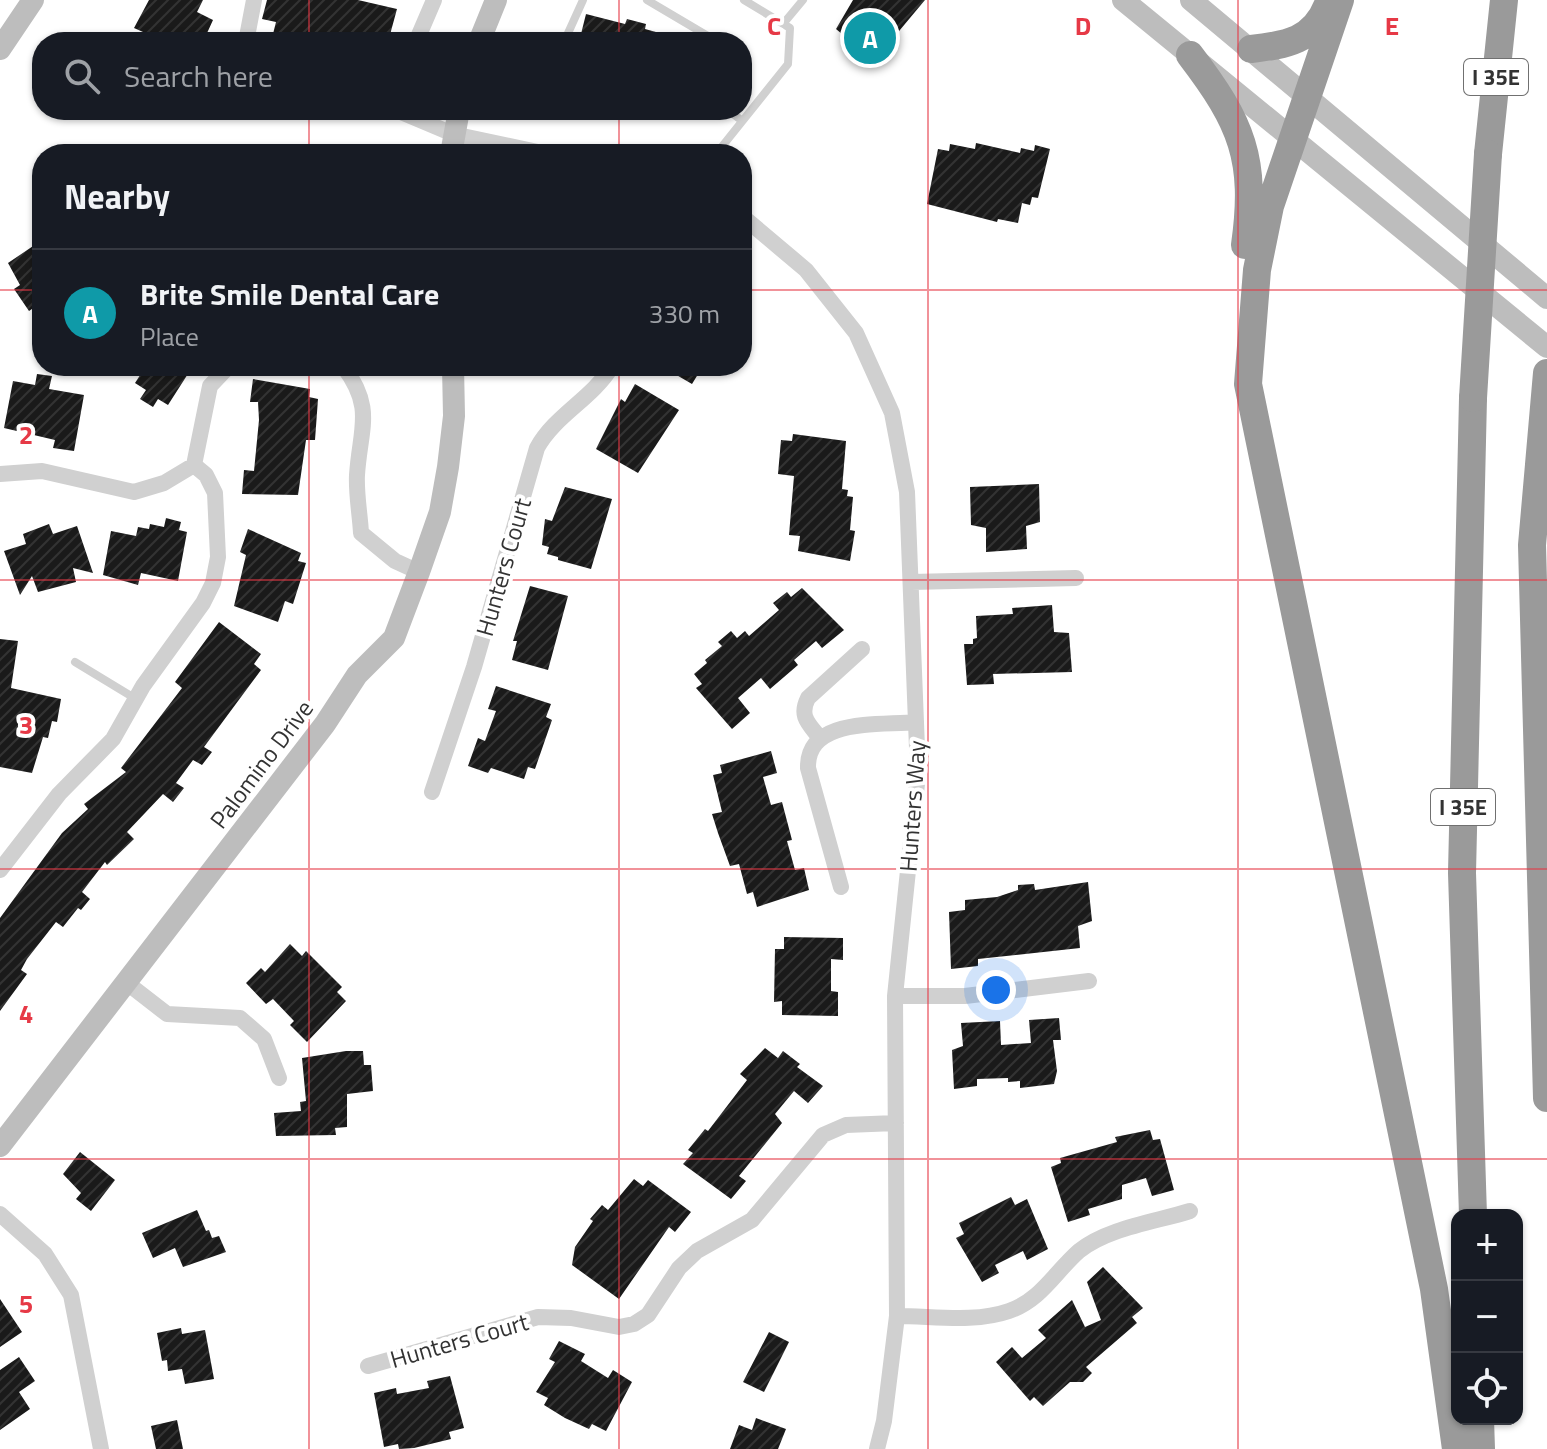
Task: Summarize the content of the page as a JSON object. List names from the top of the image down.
{
  "streets": {
    "highway": ["I 35E"],
    "street": ["Hunters Court", "Palomino Drive", "Hunters Way"]
  },
  "crossings": [
    ["Hunters Court", "Hunters Way"]
  ],
  "page": {
    "pins": "A",
    "search": "Search here",
    "heading": "Nearby",
    "list": [
      {
        "mark": "A",
        "name": "Brite Smile Dental Care",
        "note": "Place",
        "value": "330 m"
      }
    ],
    "map_buttons": ["+", "−"]
  },
  "grid": {
    "columns": ["C", "D", "E"],
    "rows": [
      "2",
      "3",
      "4",
      "5"
    ]
  }
}
